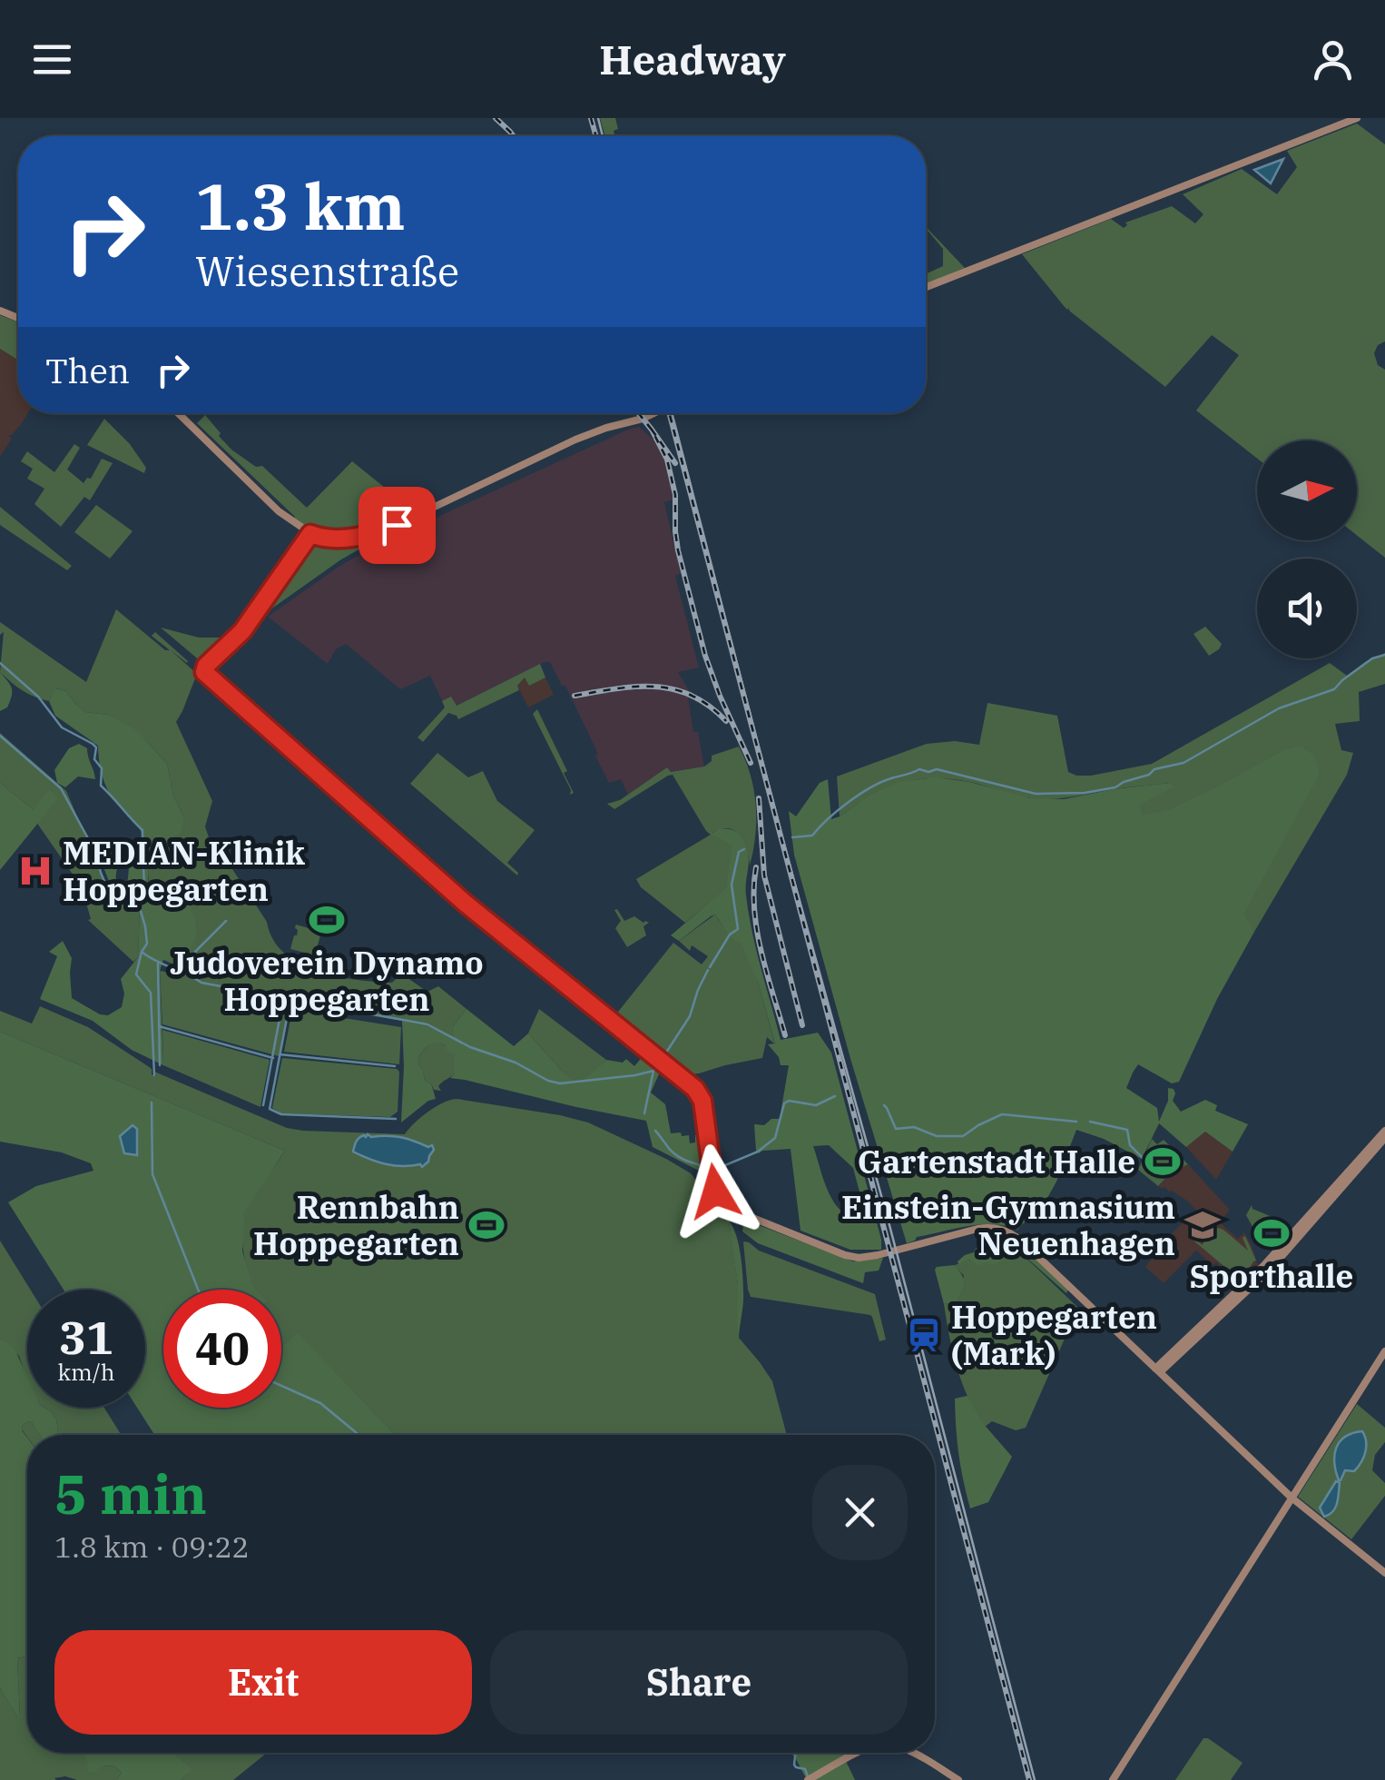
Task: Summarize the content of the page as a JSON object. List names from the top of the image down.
{
  "places": {
    "hospital": ["MEDIAN-Klinik Hoppegarten"],
    "sports": [
      "Judoverein Dynamo Hoppegarten",
      "Gartenstadt Halle",
      "Rennbahn Hoppegarten",
      "Sporthalle"
    ],
    "school or university": ["Einstein-Gymnasium Neuenhagen"],
    "station": ["Hoppegarten (Mark)"]
  },
  "north": "right",
  "page": {
    "header": "Headway",
    "turn": ["1.3 km", "Wiesenstraße"],
    "then": "Then",
    "speed": "31 km/h",
    "limit": "40",
    "heading": ["5 min", "1.8 km · 09:22"],
    "buttons": ["Exit", "Share"]
  }
}
